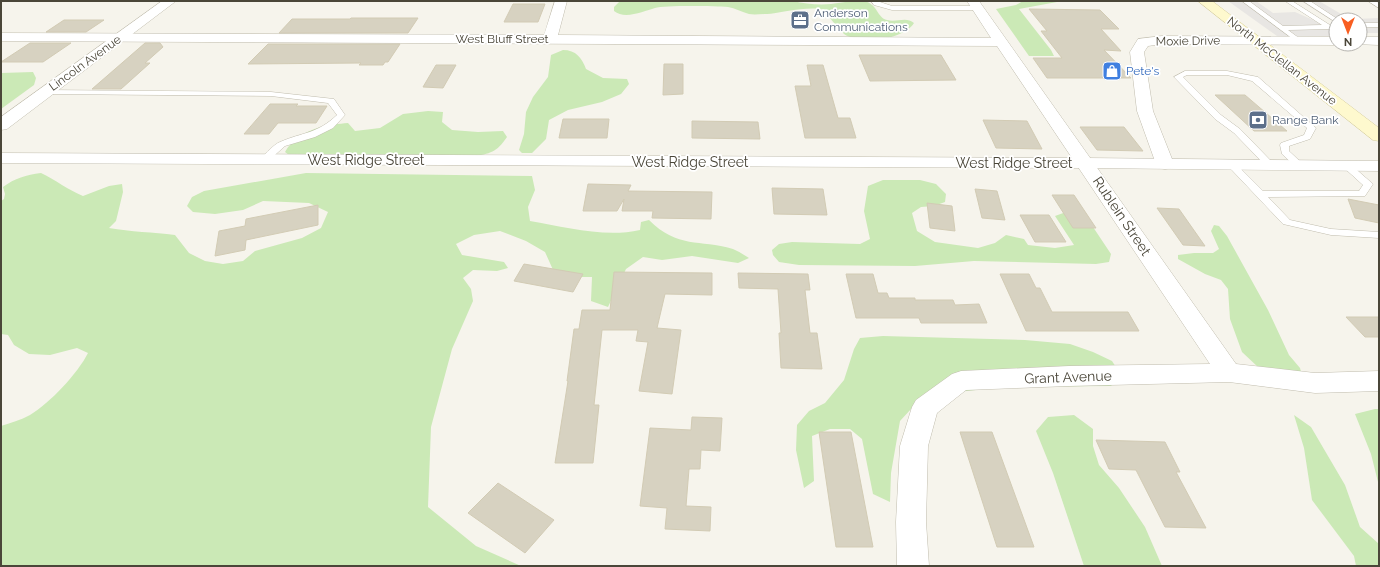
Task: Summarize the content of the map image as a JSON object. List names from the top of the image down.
{
  "streets": {
    "main road": ["North McClellan Avenue"],
    "street": [
      "West Bluff Street",
      "Moxie Drive",
      "Lincoln Avenue",
      "West Ridge Street",
      "Rublein Street",
      "Grant Avenue"
    ]
  },
  "crossings": [
    ["West Bluff Street", "Lincoln Avenue"],
    ["West Bluff Street", "Rublein Street"],
    ["Moxie Drive", "North McClellan Avenue"],
    ["Moxie Drive", "West Ridge Street"],
    ["West Ridge Street", "Rublein Street"],
    ["Rublein Street", "Grant Avenue"]
  ],
  "places": {
    "office": ["Anderson Communications"],
    "shop": ["Pete's"],
    "bank": ["Range Bank"]
  },
  "north": "bottom"
}
